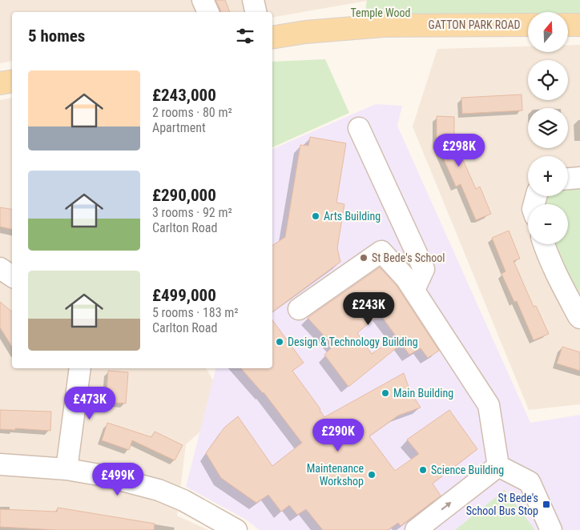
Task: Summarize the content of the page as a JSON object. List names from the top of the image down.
{
  "streets": {
    "main road": ["GATTON PARK ROAD"]
  },
  "parks": ["Temple Wood"],
  "places": {
    "other": [
      "Arts Building",
      "St Bede's School",
      "Design & Technology Building",
      "Main Building",
      "Science Building",
      "Maintenance Workshop"
    ],
    "transit": ["St Bede's School Bus Stop"]
  },
  "north": "top",
  "page": {
    "map_buttons": ["+", "−"],
    "heading": "5 homes",
    "list": [
      {
        "name": "£243,000",
        "note": "2 rooms · 80 m² · Apartment"
      },
      {
        "name": "£290,000",
        "note": "3 rooms · 92 m² · Carlton Road"
      },
      {
        "name": "£499,000",
        "note": "5 rooms · 183 m² · Carlton Road"
      }
    ],
    "price": [
      "£298K",
      "£243K",
      "£473K",
      "£290K",
      "£499K"
    ]
  }
}
